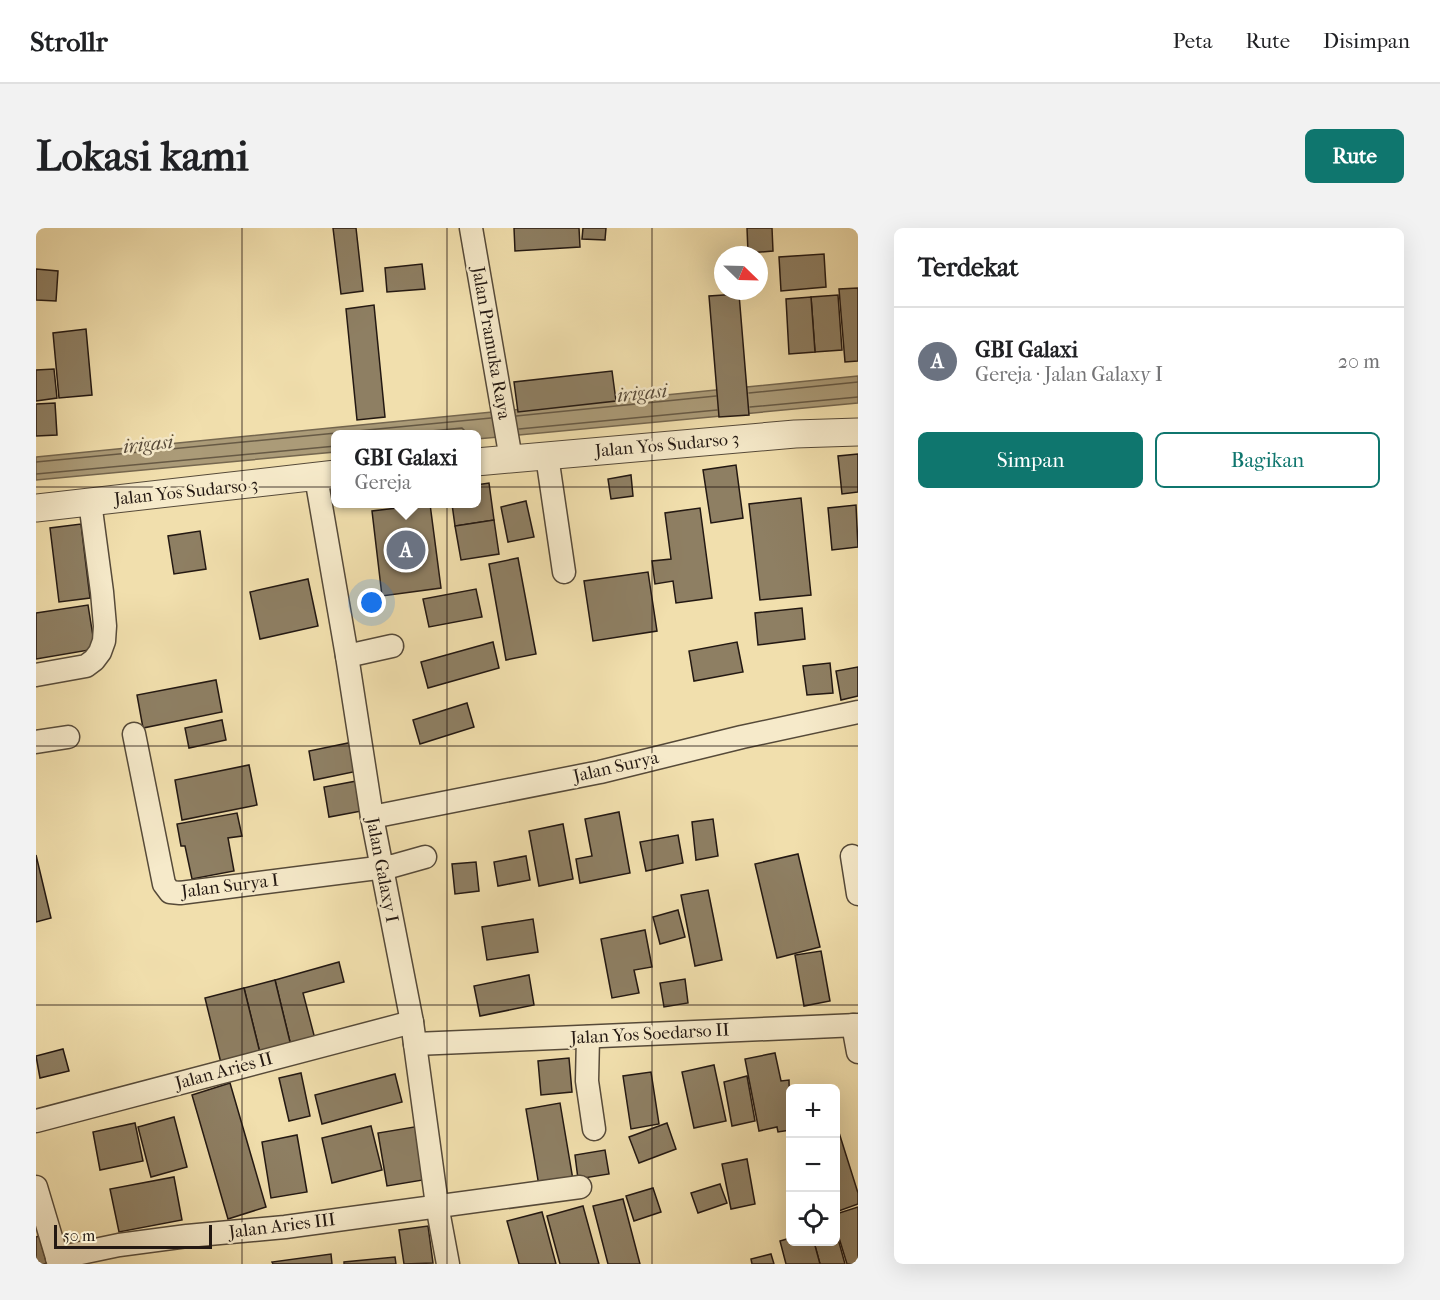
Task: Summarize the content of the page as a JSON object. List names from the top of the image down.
{
  "streets": {
    "street": [
      "Jalan Pramuka Raya",
      "Jalan Yos Sudarso 3",
      "Jalan Surya",
      "Jalan Galaxy I",
      "Jalan Surya I",
      "Jalan Yos Soedarso II",
      "Jalan Aries II",
      "Jalan Aries III"
    ]
  },
  "crossings": [
    ["Jalan Pramuka Raya", "Jalan Yos Sudarso 3"],
    ["Jalan Yos Sudarso 3", "Jalan Galaxy I"],
    ["Jalan Surya", "Jalan Galaxy I"],
    ["Jalan Galaxy I", "Jalan Surya I"],
    ["Jalan Galaxy I", "Jalan Yos Soedarso II"],
    ["Jalan Galaxy I", "Jalan Aries II"],
    ["Jalan Galaxy I", "Jalan Aries III"],
    ["Jalan Yos Soedarso II", "Jalan Aries II"]
  ],
  "water": ["irigasi"],
  "scale_bar": "50 m",
  "north": "bottom right",
  "page": {
    "header": "Strollr",
    "nav": ["Peta", "Rute", "Disimpan"],
    "buttons": [
      "Rute",
      ["Simpan", "Bagikan"]
    ],
    "title": "Lokasi kami",
    "heading": "Terdekat",
    "list": [
      {
        "mark": "A",
        "name": "GBI Galaxi",
        "note": "Gereja · Jalan Galaxy I",
        "value": "20 m"
      }
    ],
    "popup": ["GBI Galaxi", "Gereja"],
    "pins": "A",
    "map_buttons": ["+", "−"],
    "scale": "50 m"
  }
}
